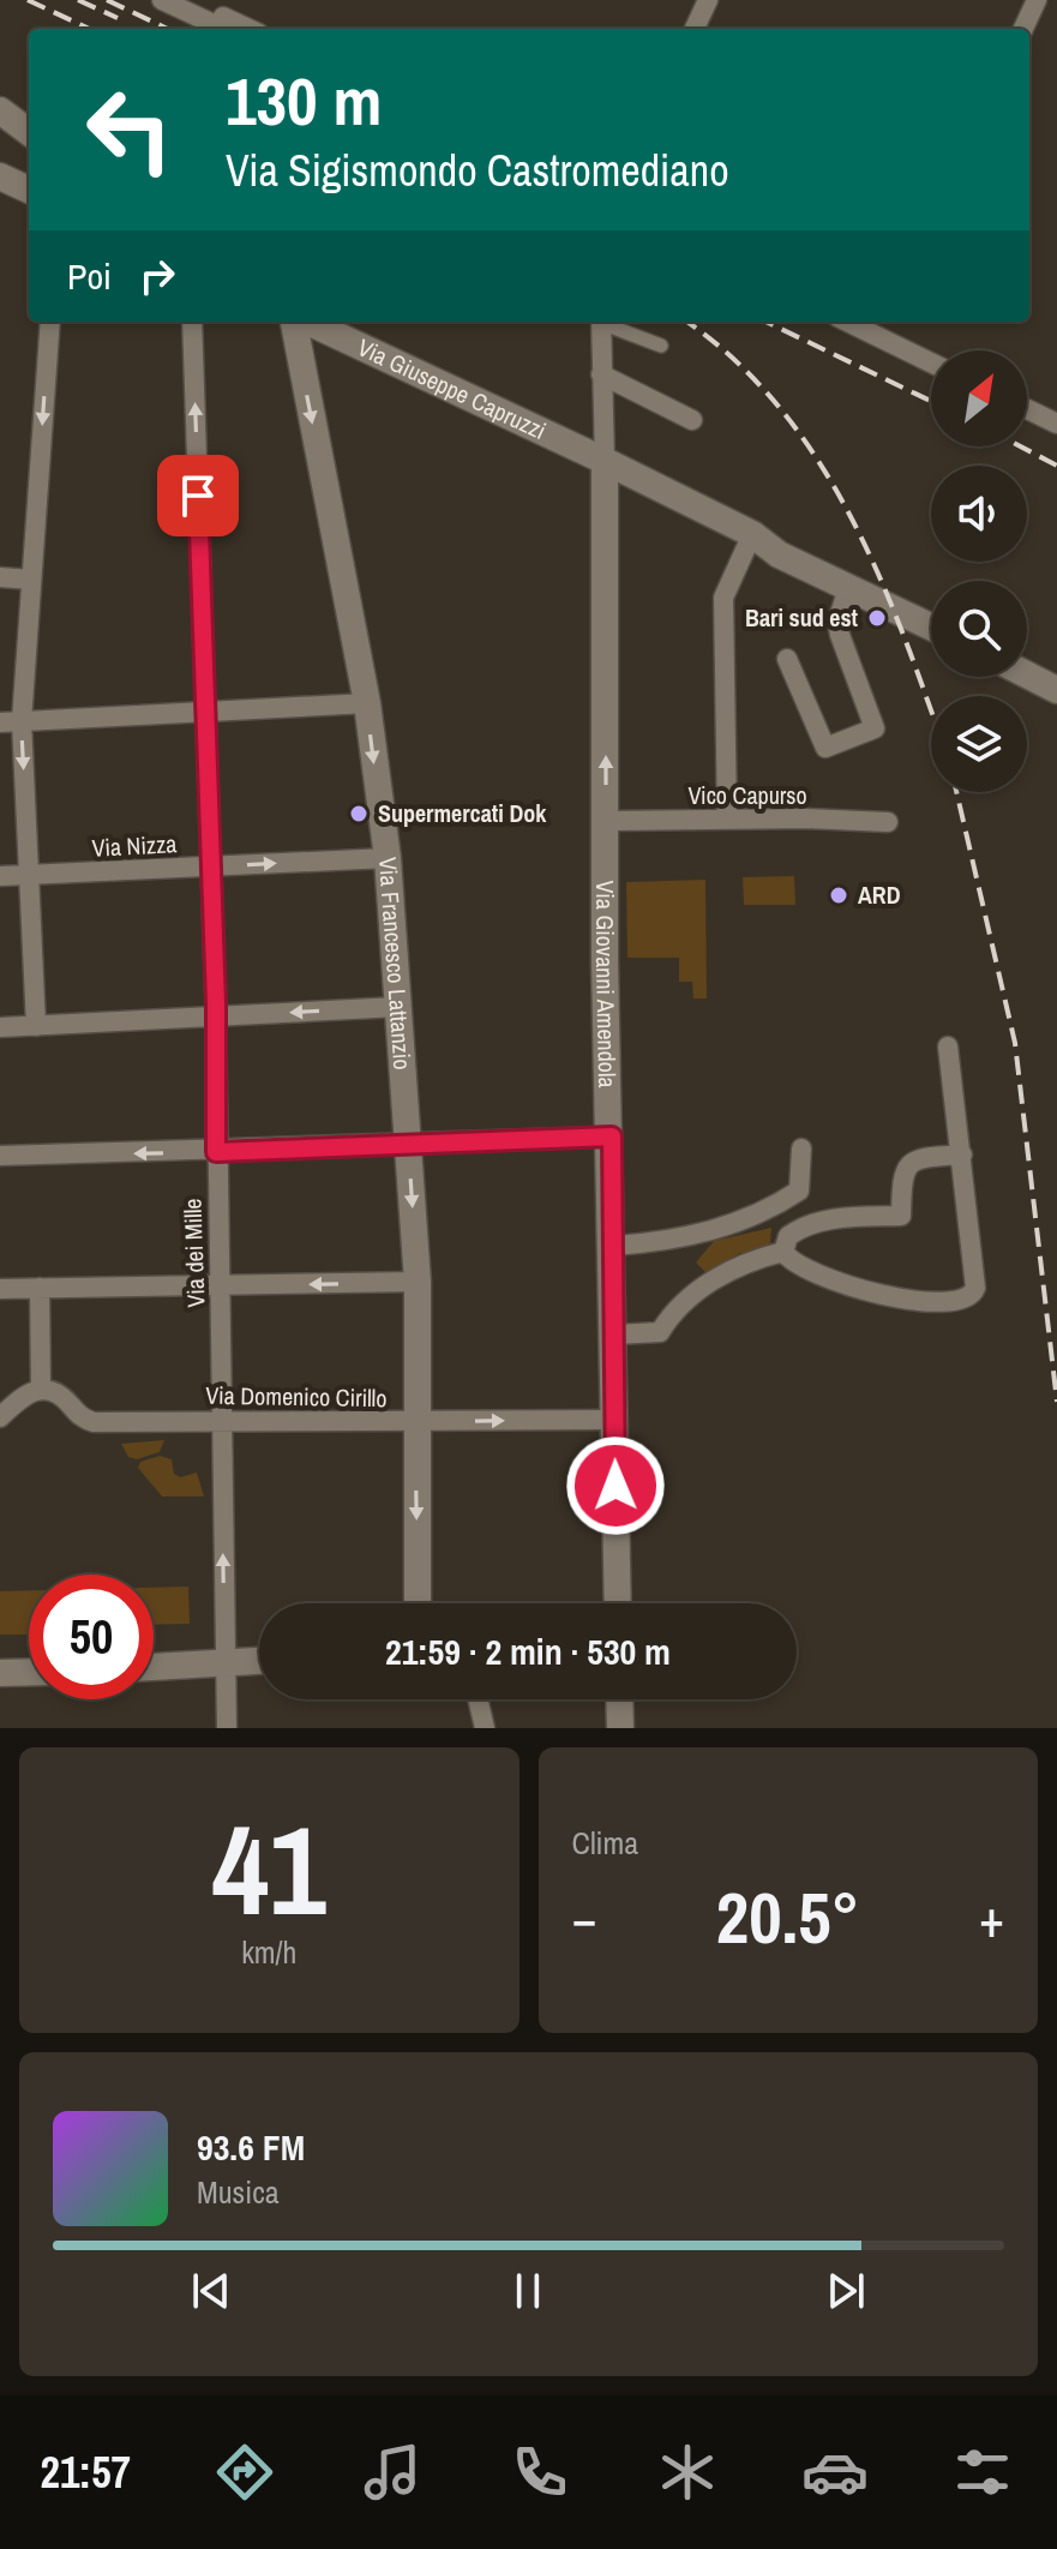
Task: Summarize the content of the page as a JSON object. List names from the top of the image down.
{
  "streets": {
    "main road": ["Via Giuseppe Capruzzi", "Via Francesco Lattanzio", "Via Giovanni Amendola"],
    "street": [
      "Vico Capurso",
      "Via Nizza",
      "Via dei Mille",
      "Via Domenico Cirillo"
    ]
  },
  "crossings": [
    ["Via Giuseppe Capruzzi", "Via Giovanni Amendola"],
    ["Vico Capurso", "Via Giovanni Amendola"],
    ["Via Nizza", "Via Francesco Lattanzio"],
    ["Via Nizza", "Via dei Mille"],
    ["Via Francesco Lattanzio", "Via Domenico Cirillo"],
    ["Via Giovanni Amendola", "Via Domenico Cirillo"],
    ["Via dei Mille", "Via Domenico Cirillo"]
  ],
  "one_way": ["Via Francesco Lattanzio"],
  "places": ["Bari sud est", "Supermercati Dok", "ARD"],
  "north": "top right",
  "page": {
    "turn": ["130 m", "Via Sigismondo Castromediano"],
    "then": "Poi",
    "limit": "50",
    "trip": "21:59 · 2 min · 530 m",
    "tile": [
      ["41", "km/h"],
      "Clima"
    ],
    "heat": ["−", "20.5°", "+"],
    "song": ["93.6 FM", "Musica"],
    "tabs": "21:57"
  }
}
